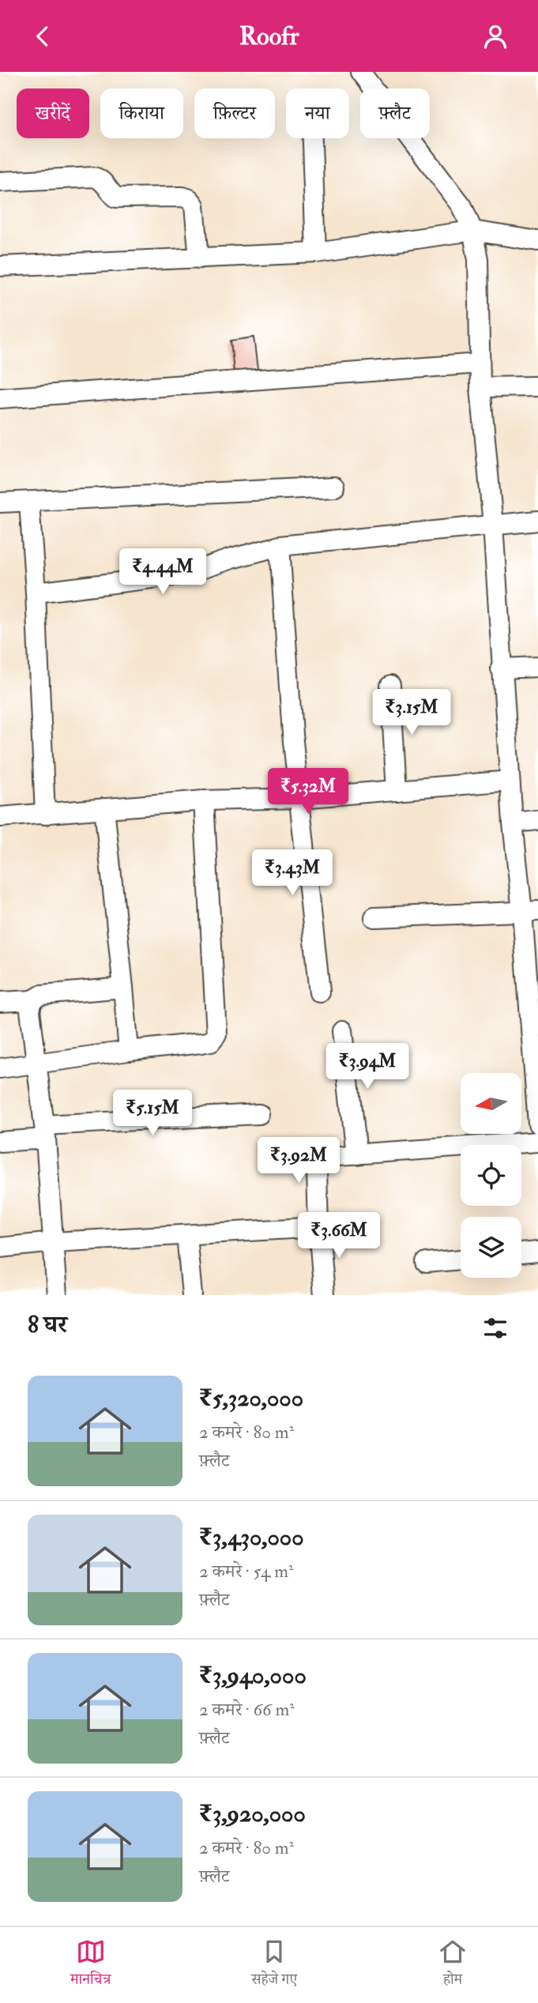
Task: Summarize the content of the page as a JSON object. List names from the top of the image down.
{
  "north": "left",
  "page": {
    "header": "Roofr",
    "chip": [
      "खरीदें",
      "किराया",
      "फ़िल्टर",
      "नया",
      "फ़्लैट"
    ],
    "price": [
      "₹4.44M",
      "₹3.15M",
      "₹5.32M",
      "₹3.43M",
      "₹3.94M",
      "₹5.15M",
      "₹3.92M",
      "₹3.66M"
    ],
    "heading": "8 घर",
    "list": [
      {
        "name": "₹5,320,000",
        "note": "2 कमरे · 80 m² · फ़्लैट"
      },
      {
        "name": "₹3,430,000",
        "note": "2 कमरे · 54 m² · फ़्लैट"
      },
      {
        "name": "₹3,940,000",
        "note": "2 कमरे · 66 m² · फ़्लैट"
      },
      {
        "name": "₹3,920,000",
        "note": "2 कमरे · 80 m² · फ़्लैट"
      }
    ],
    "tabs": ["मानचित्र", "सहेजे गए", "होम"]
  }
}
